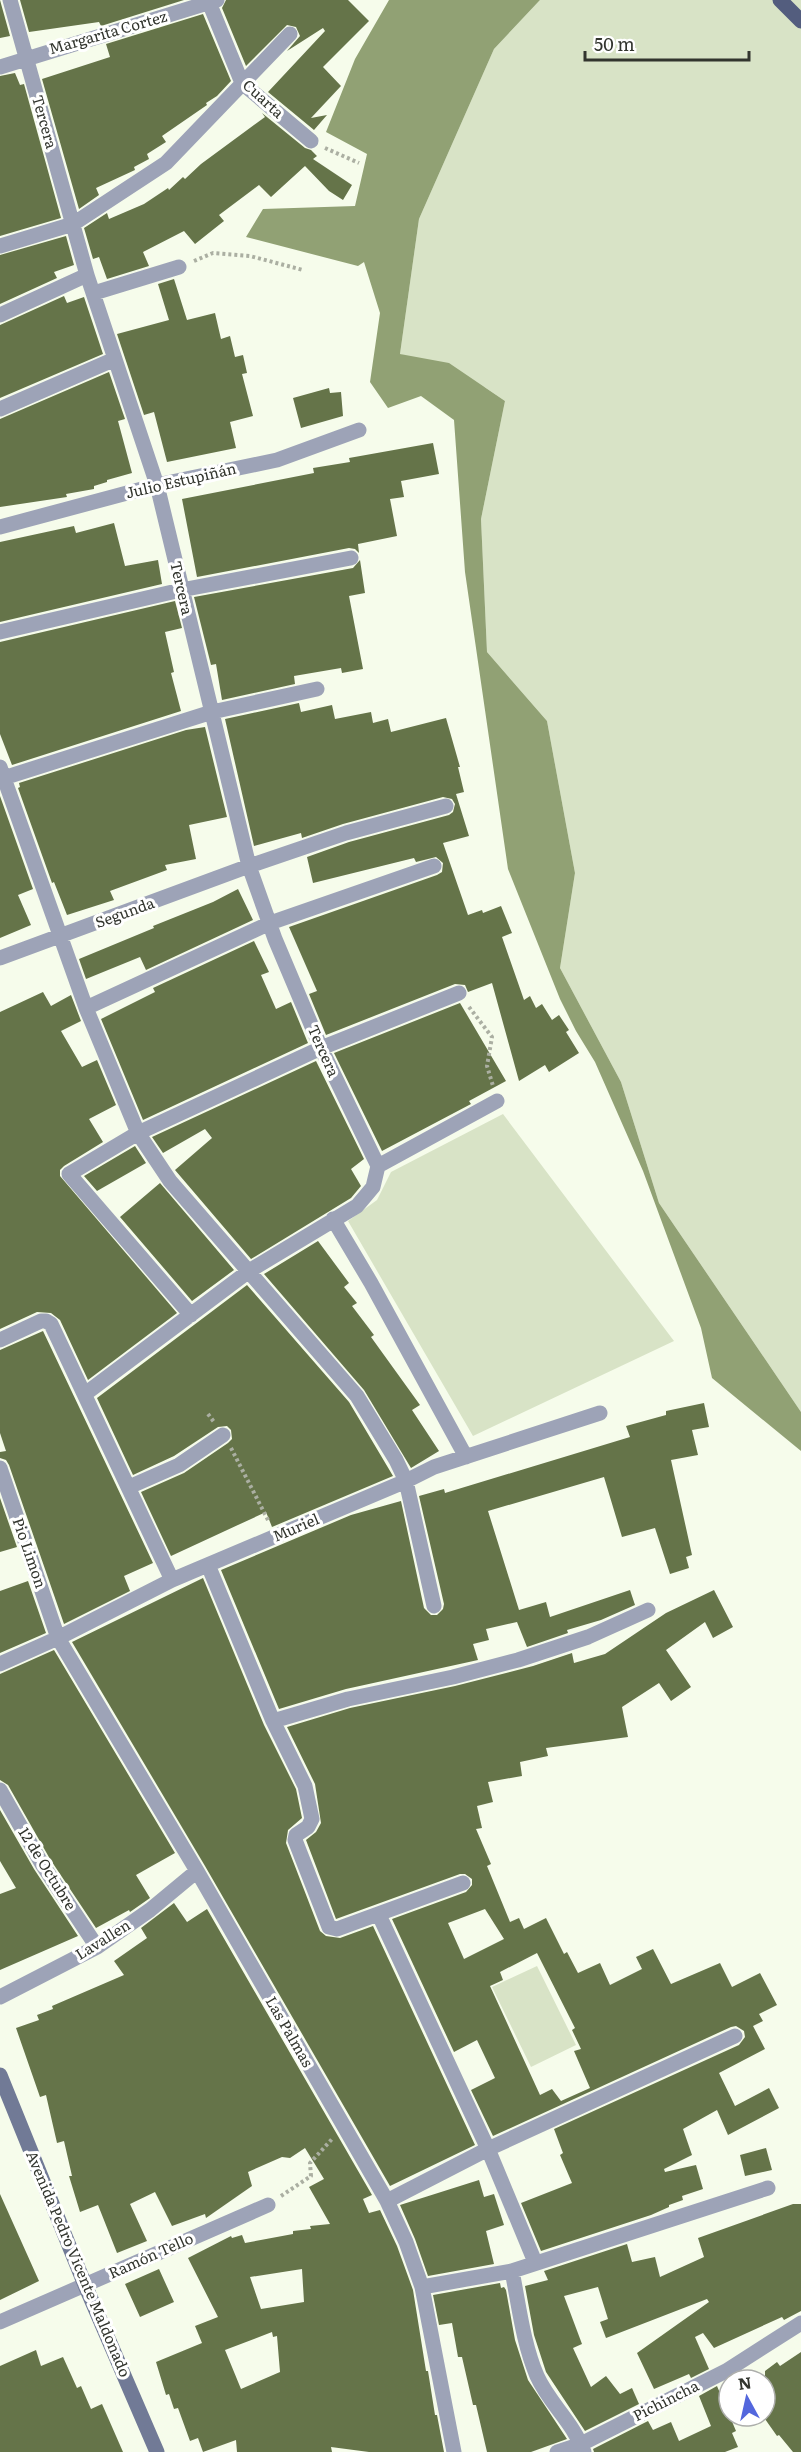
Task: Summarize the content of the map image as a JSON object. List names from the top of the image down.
{
  "streets": {
    "main road": ["Avenida Pedro Vicente Maldonado"],
    "street": [
      "Margarita Cortez",
      "Cuarta",
      "Tercera",
      "Julio Estupiñán",
      "Segunda",
      "Muriel",
      "Pio Limon",
      "12 de Octubre",
      "Lavallen",
      "Las Palmas",
      "Ramón Tello",
      "Pichincha"
    ]
  },
  "crossings": [
    ["Margarita Cortez", "Cuarta"],
    ["Margarita Cortez", "Tercera"],
    ["Tercera", "Julio Estupiñán"],
    ["Tercera", "Segunda"],
    ["Muriel", "Pio Limon"],
    ["Muriel", "Las Palmas"],
    ["Pio Limon", "Las Palmas"],
    ["12 de Octubre", "Lavallen"],
    ["Lavallen", "Las Palmas"],
    ["Ramón Tello", "Avenida Pedro Vicente Maldonado"]
  ],
  "scale_bar": "50 m",
  "north": "top"
}
